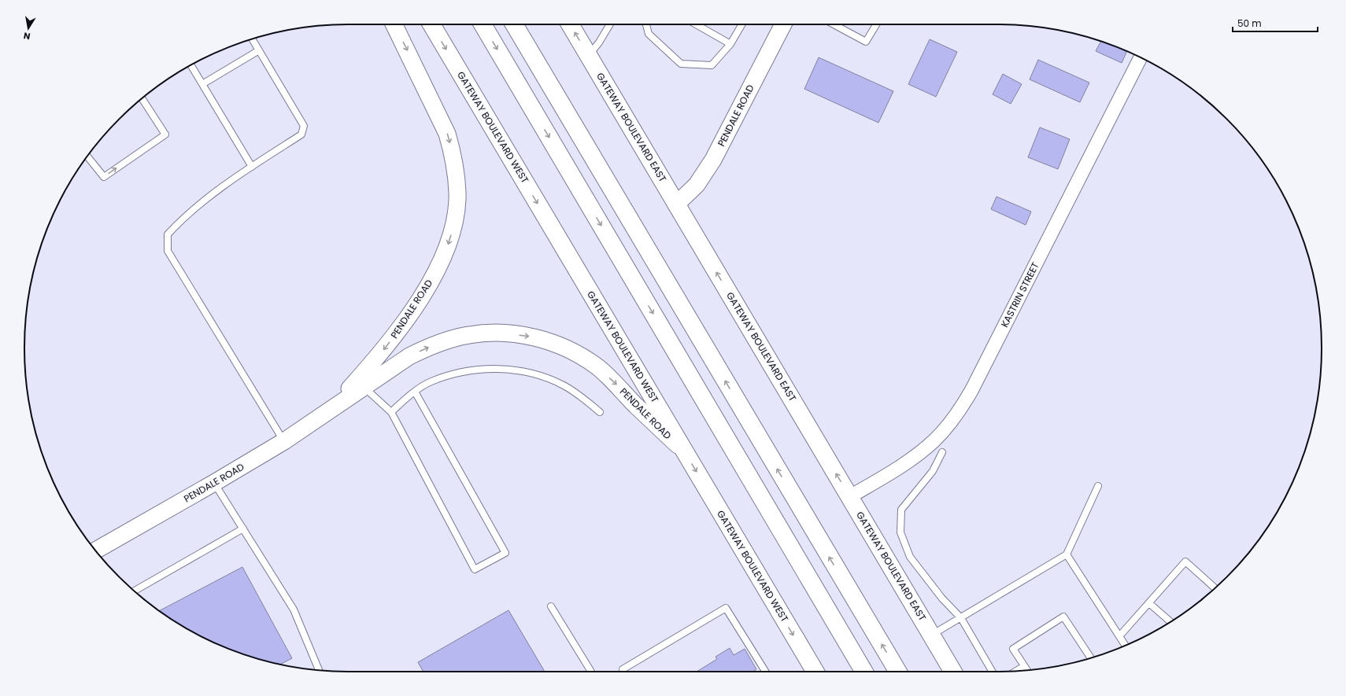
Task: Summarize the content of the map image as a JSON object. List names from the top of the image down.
{
  "streets": {
    "main road": ["GATEWAY BOULEVARD WEST", "GATEWAY BOULEVARD EAST"],
    "street": ["PENDALE ROAD", "KASTRIN STREET"]
  },
  "crossings": [
    ["PENDALE ROAD", "GATEWAY BOULEVARD WEST"],
    ["PENDALE ROAD", "GATEWAY BOULEVARD EAST"],
    ["GATEWAY BOULEVARD EAST", "KASTRIN STREET"]
  ],
  "scale_bar": "50 m",
  "north": "bottom"
}
